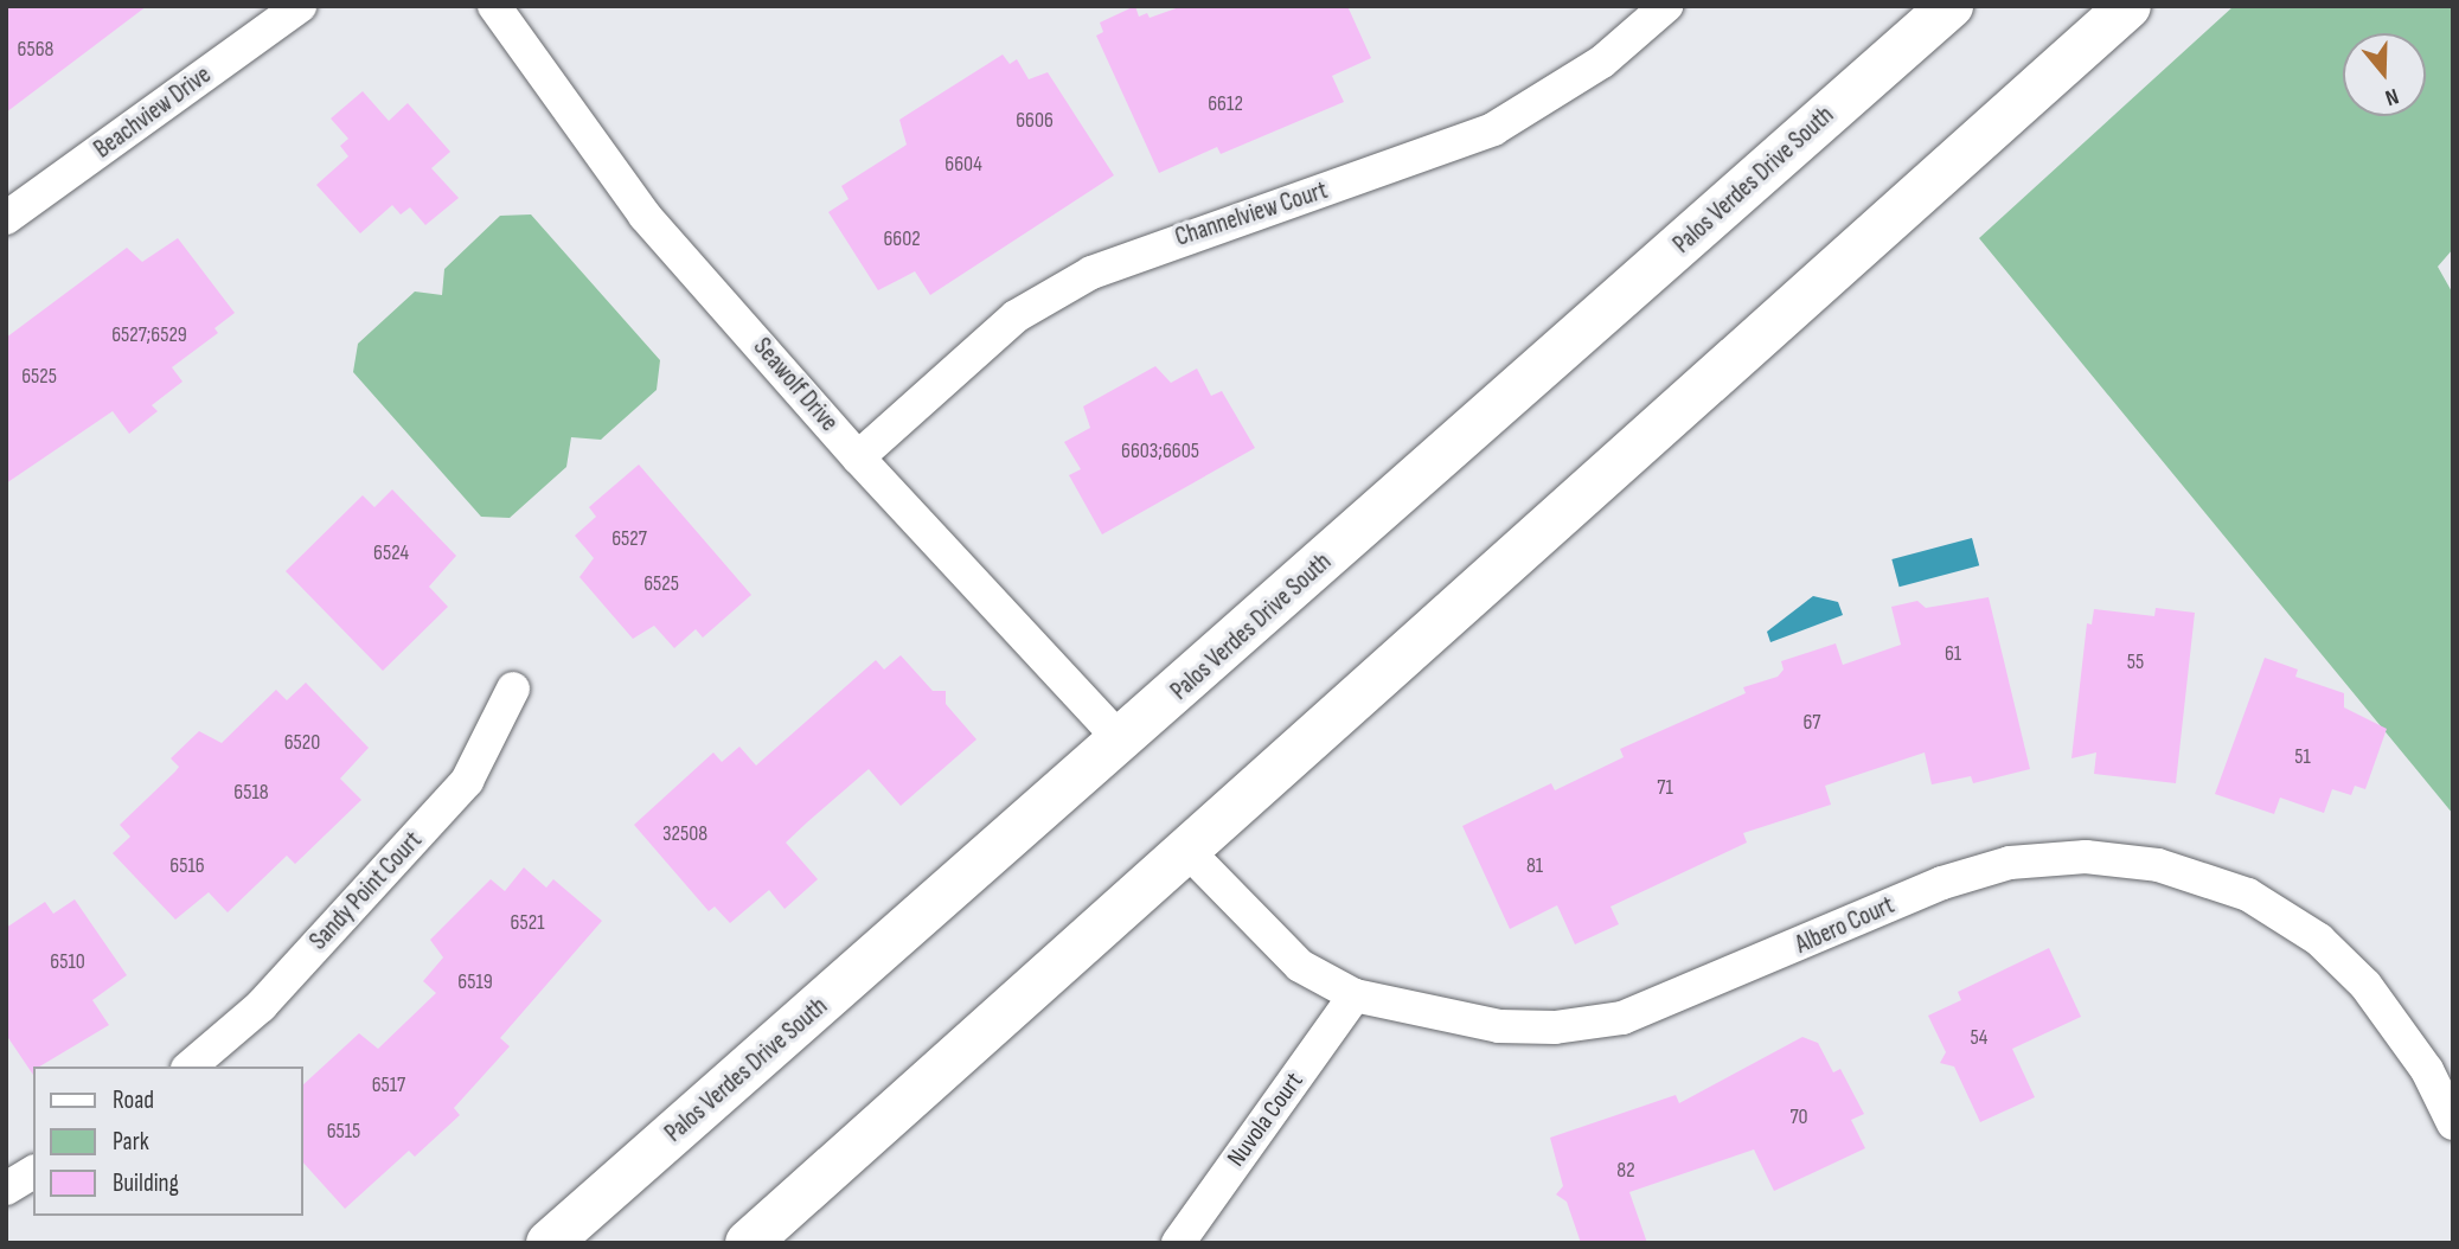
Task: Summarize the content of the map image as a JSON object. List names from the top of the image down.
{
  "streets": {
    "main road": ["Palos Verdes Drive South"],
    "street": [
      "Beachview Drive",
      "Channelview Court",
      "Seawolf Drive",
      "Sandy Point Court",
      "Albero Court",
      "Nuvola Court"
    ]
  },
  "crossings": [
    ["Palos Verdes Drive South", "Seawolf Drive"],
    ["Channelview Court", "Seawolf Drive"],
    ["Albero Court", "Nuvola Court"]
  ],
  "house_numbers": [
    "6568",
    "6612",
    "6606",
    "6604",
    "6602",
    "6527;6529",
    "6525",
    "6603;6605",
    "6527",
    "6524",
    "6525",
    "61",
    "55",
    "67",
    "6520",
    "51",
    "71",
    "6518",
    "32508",
    "6516",
    "81",
    "6521",
    "6510",
    "6519",
    "54",
    "6517",
    "70",
    "6515",
    "82"
  ],
  "legend": ["Road", "Park", "Building"],
  "north": "bottom"
}
